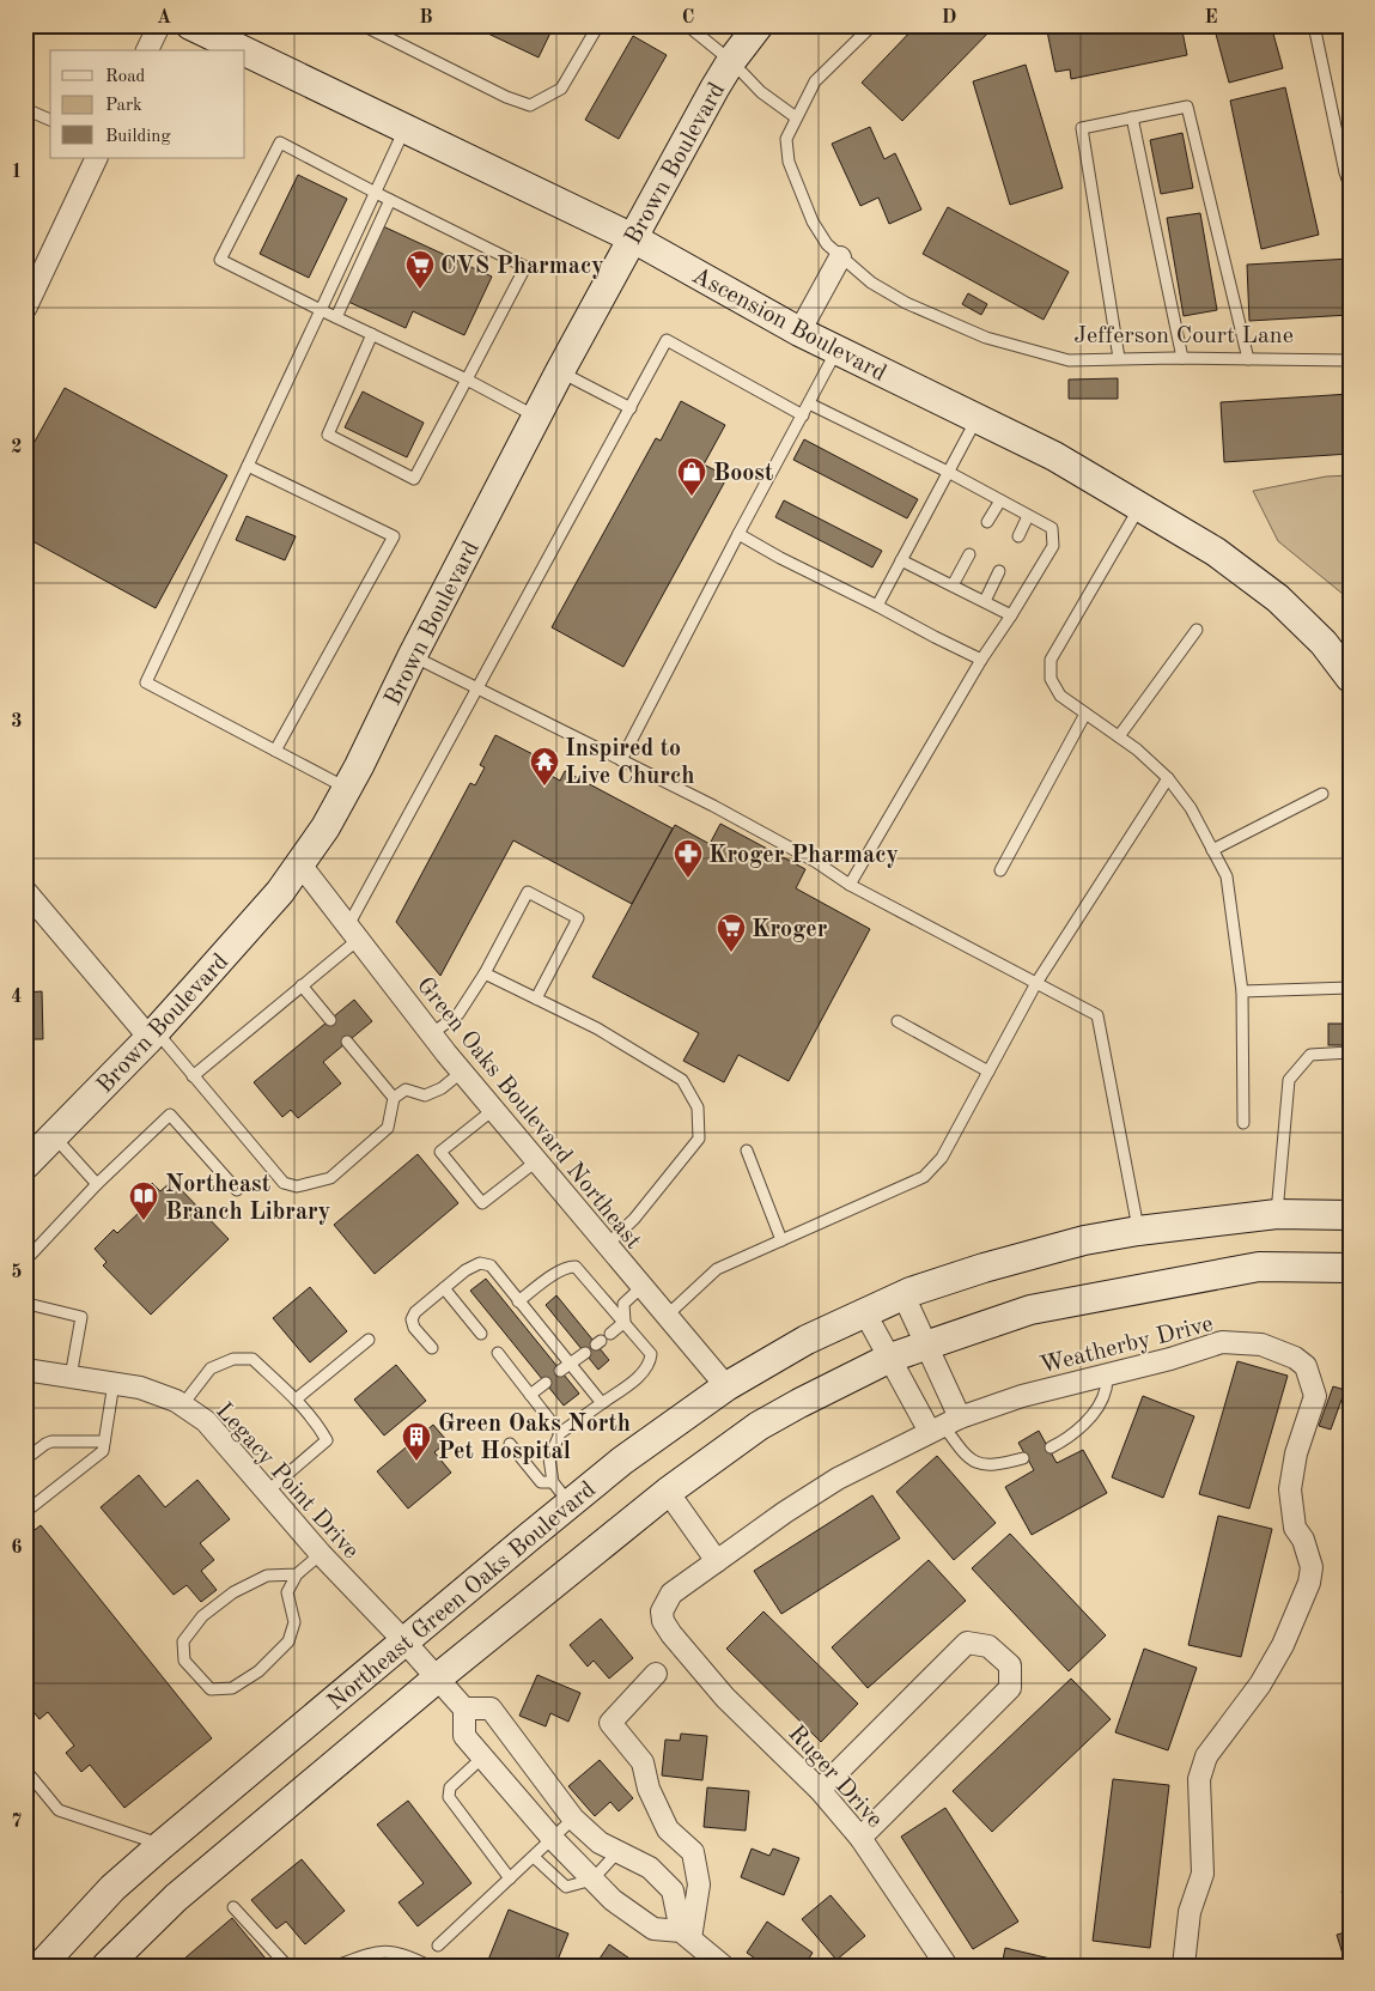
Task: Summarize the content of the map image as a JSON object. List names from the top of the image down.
{
  "streets": {
    "main road": ["Brown Boulevard", "Ascension Boulevard", "Northeast Green Oaks Boulevard"],
    "street": [
      "Green Oaks Boulevard Northeast",
      "Weatherby Drive",
      "Legacy Point Drive",
      "Ruger Drive"
    ],
    "lane": ["Jefferson Court Lane"]
  },
  "crossings": [
    ["Brown Boulevard", "Ascension Boulevard"],
    ["Brown Boulevard", "Green Oaks Boulevard Northeast"],
    ["Green Oaks Boulevard Northeast", "Northeast Green Oaks Boulevard"],
    ["Weatherby Drive", "Ruger Drive"],
    ["Legacy Point Drive", "Northeast Green Oaks Boulevard"]
  ],
  "places": {
    "supermarket": ["CVS Pharmacy", "Kroger"],
    "shop": ["Boost"],
    "temple": ["Inspired to Live Church"],
    "pharmacy": ["Kroger Pharmacy"],
    "library": ["Northeast Branch Library"],
    "building": ["Green Oaks North Pet Hospital"]
  },
  "legend": ["Road", "Park", "Building"],
  "grid": {
    "columns": [
      "A",
      "B",
      "C",
      "D",
      "E"
    ],
    "rows": [
      "1",
      "2",
      "3",
      "4",
      "5",
      "6",
      "7"
    ]
  }
}
